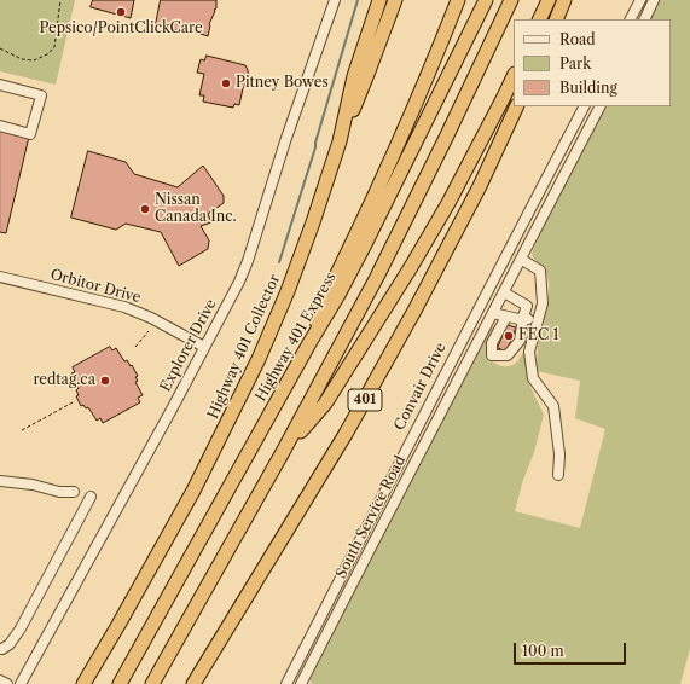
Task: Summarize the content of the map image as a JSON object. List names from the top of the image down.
{
  "streets": {
    "highway": ["Highway 401 Express", "Highway 401 Collector", "401"],
    "street": [
      "Orbitor Drive",
      "Explorer Drive",
      "Convair Drive",
      "South Service Road"
    ]
  },
  "crossings": [
    ["Orbitor Drive", "Explorer Drive"]
  ],
  "places": [
    "Pepsico/PointClickCare",
    "Pitney Bowes",
    "Nissan Canada Inc.",
    "FEC 1",
    "redtag.ca"
  ],
  "legend": ["Road", "Park", "Building"],
  "scale_bar": "100 m"
}
